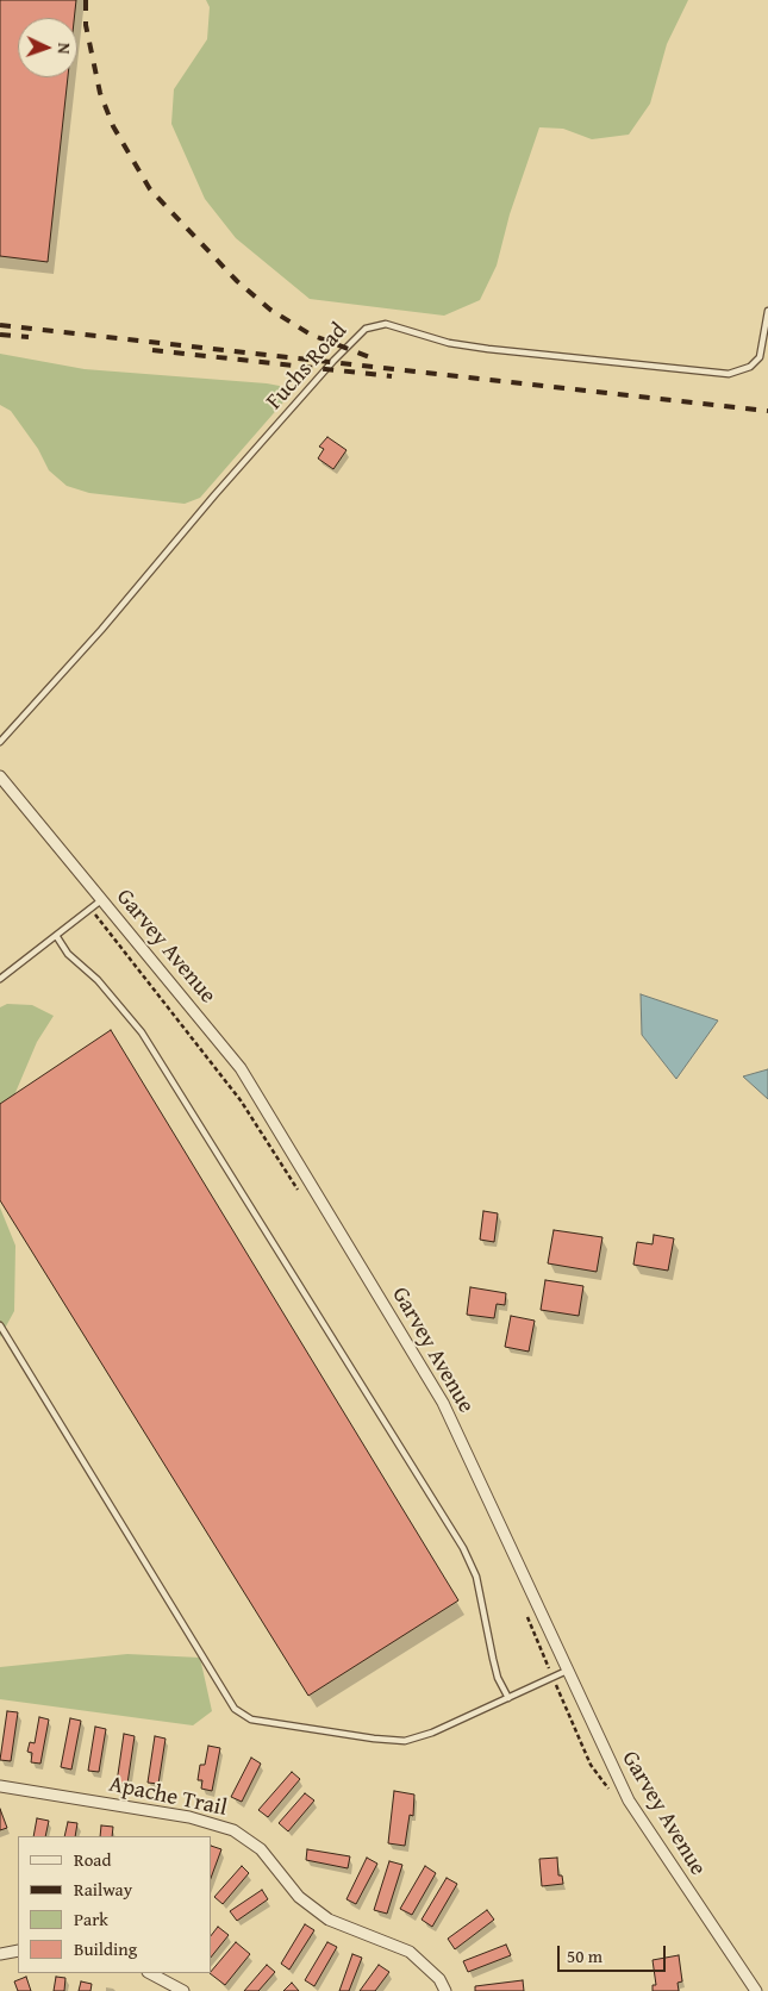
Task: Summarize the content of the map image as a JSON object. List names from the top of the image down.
{
  "streets": {
    "street": ["Garvey Avenue", "Apache Trail"],
    "lane": ["Fuchs Road"]
  },
  "legend": [
    "Road",
    "Railway",
    "Park",
    "Building"
  ],
  "scale_bar": "50 m",
  "north": "right"
}
